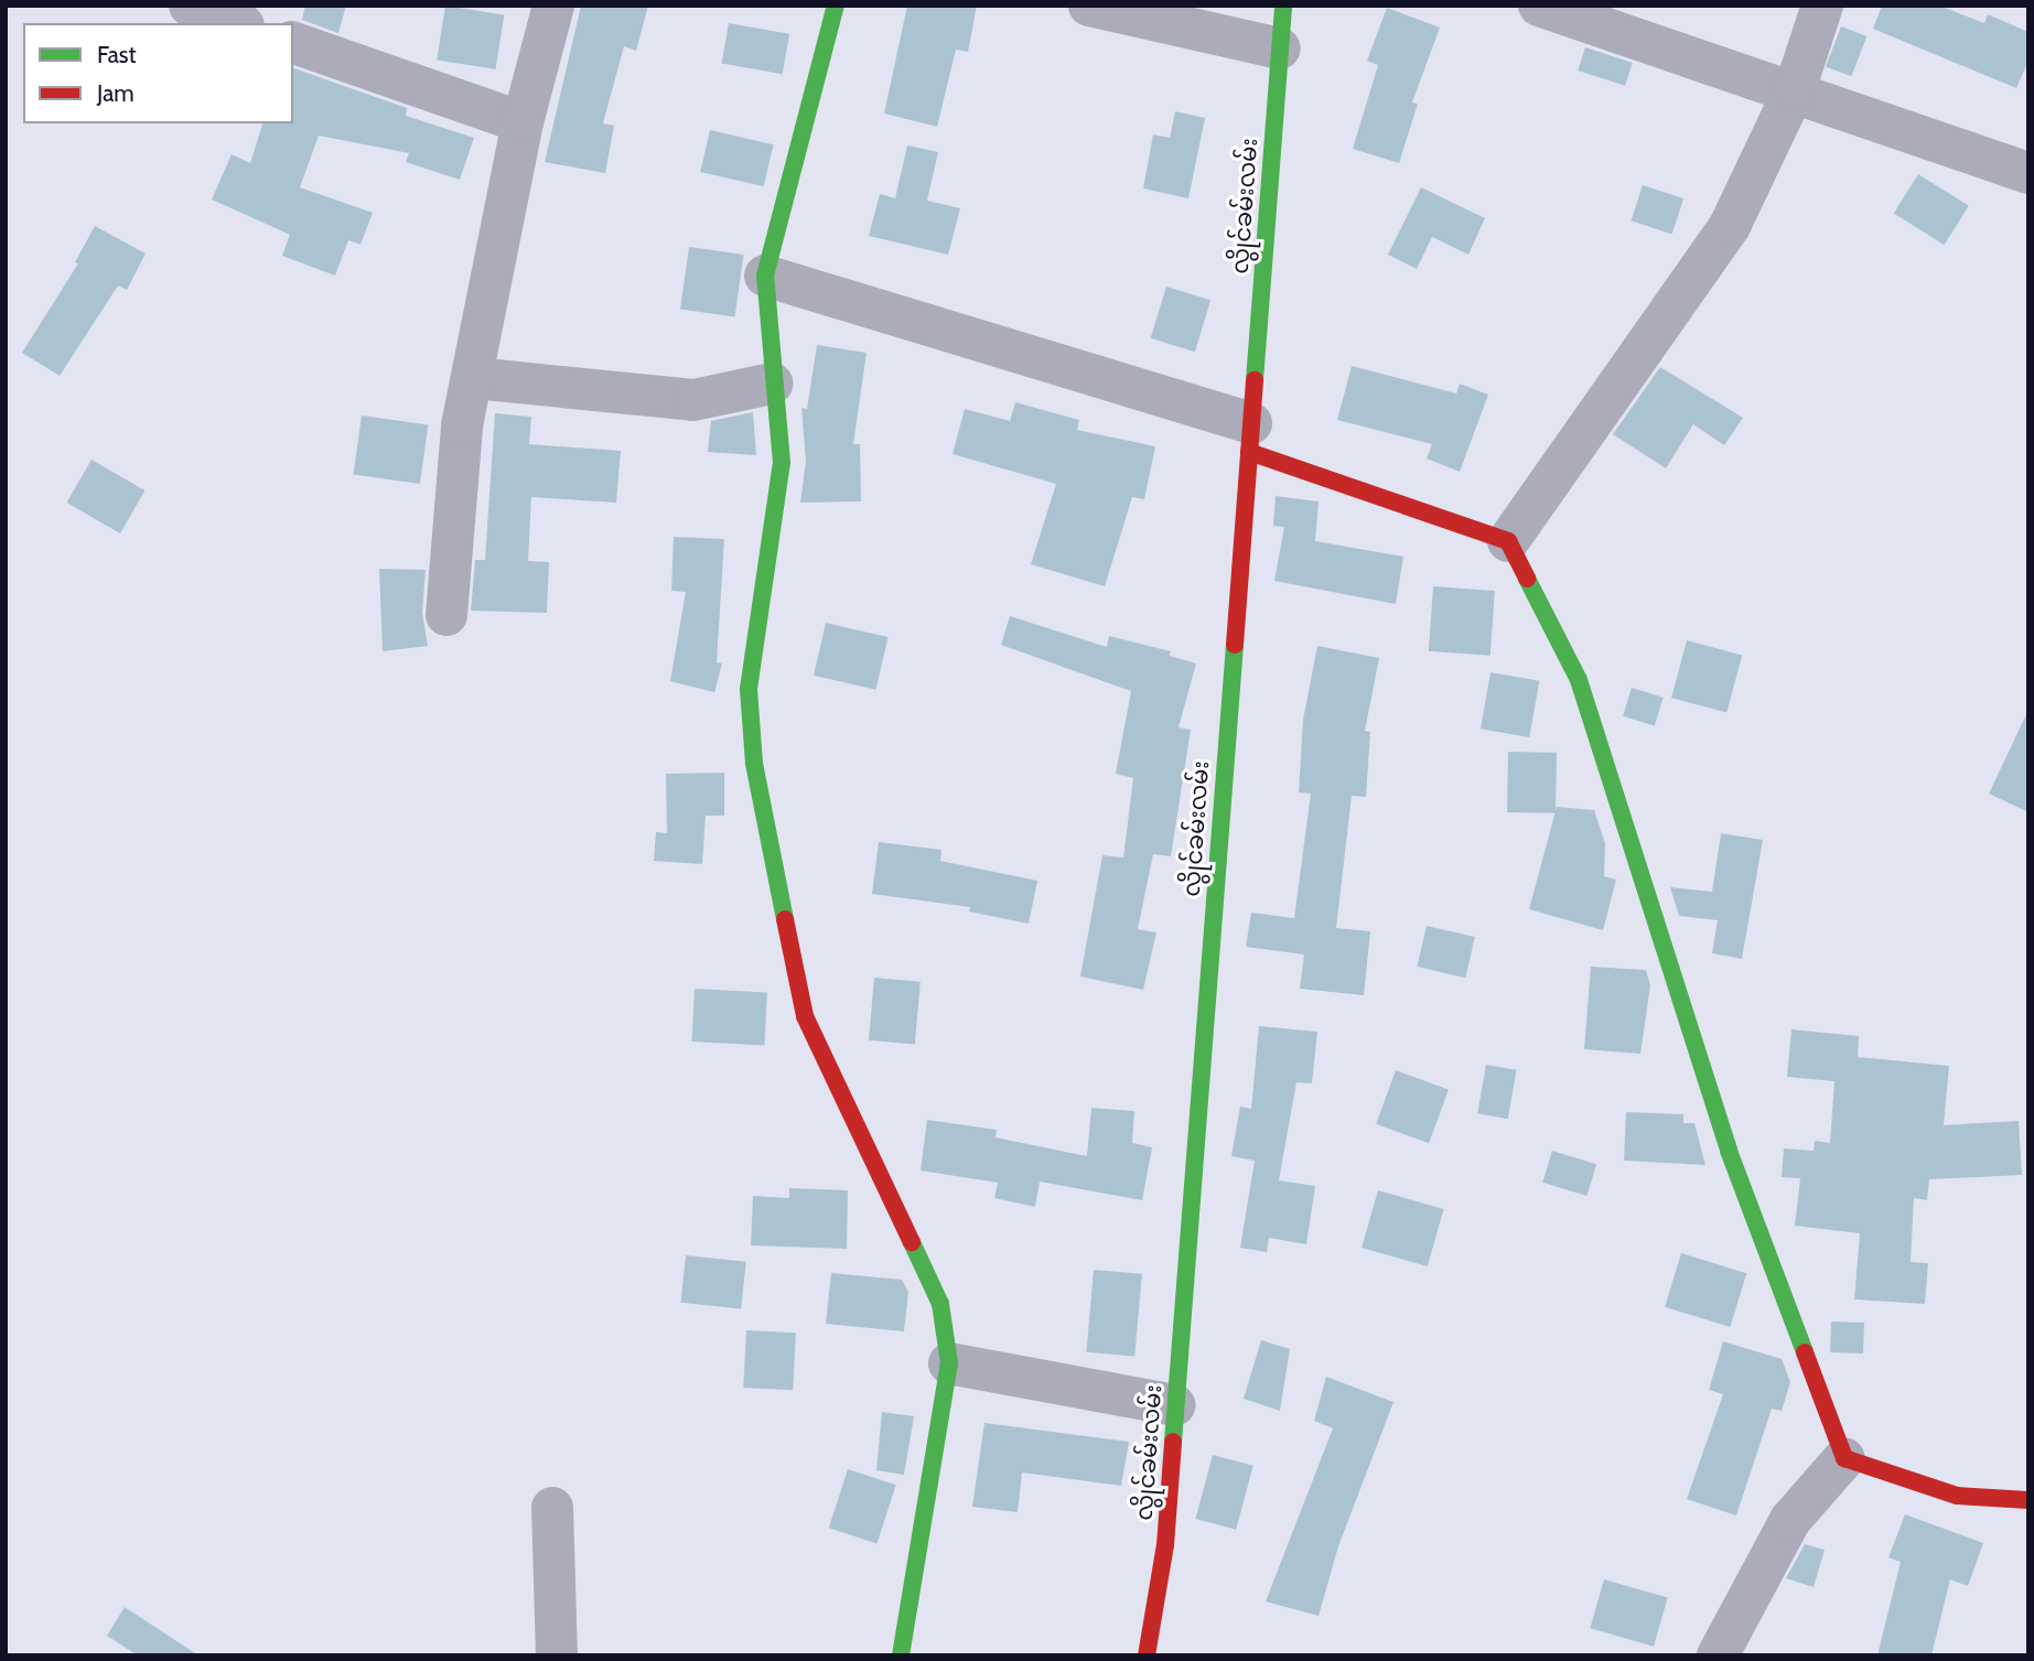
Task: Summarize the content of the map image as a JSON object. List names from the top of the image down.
{
  "streets": {
    "street": ["လွိုင်ခမ်းလမ်း"]
  },
  "legend": ["Fast", "Jam"]
}
